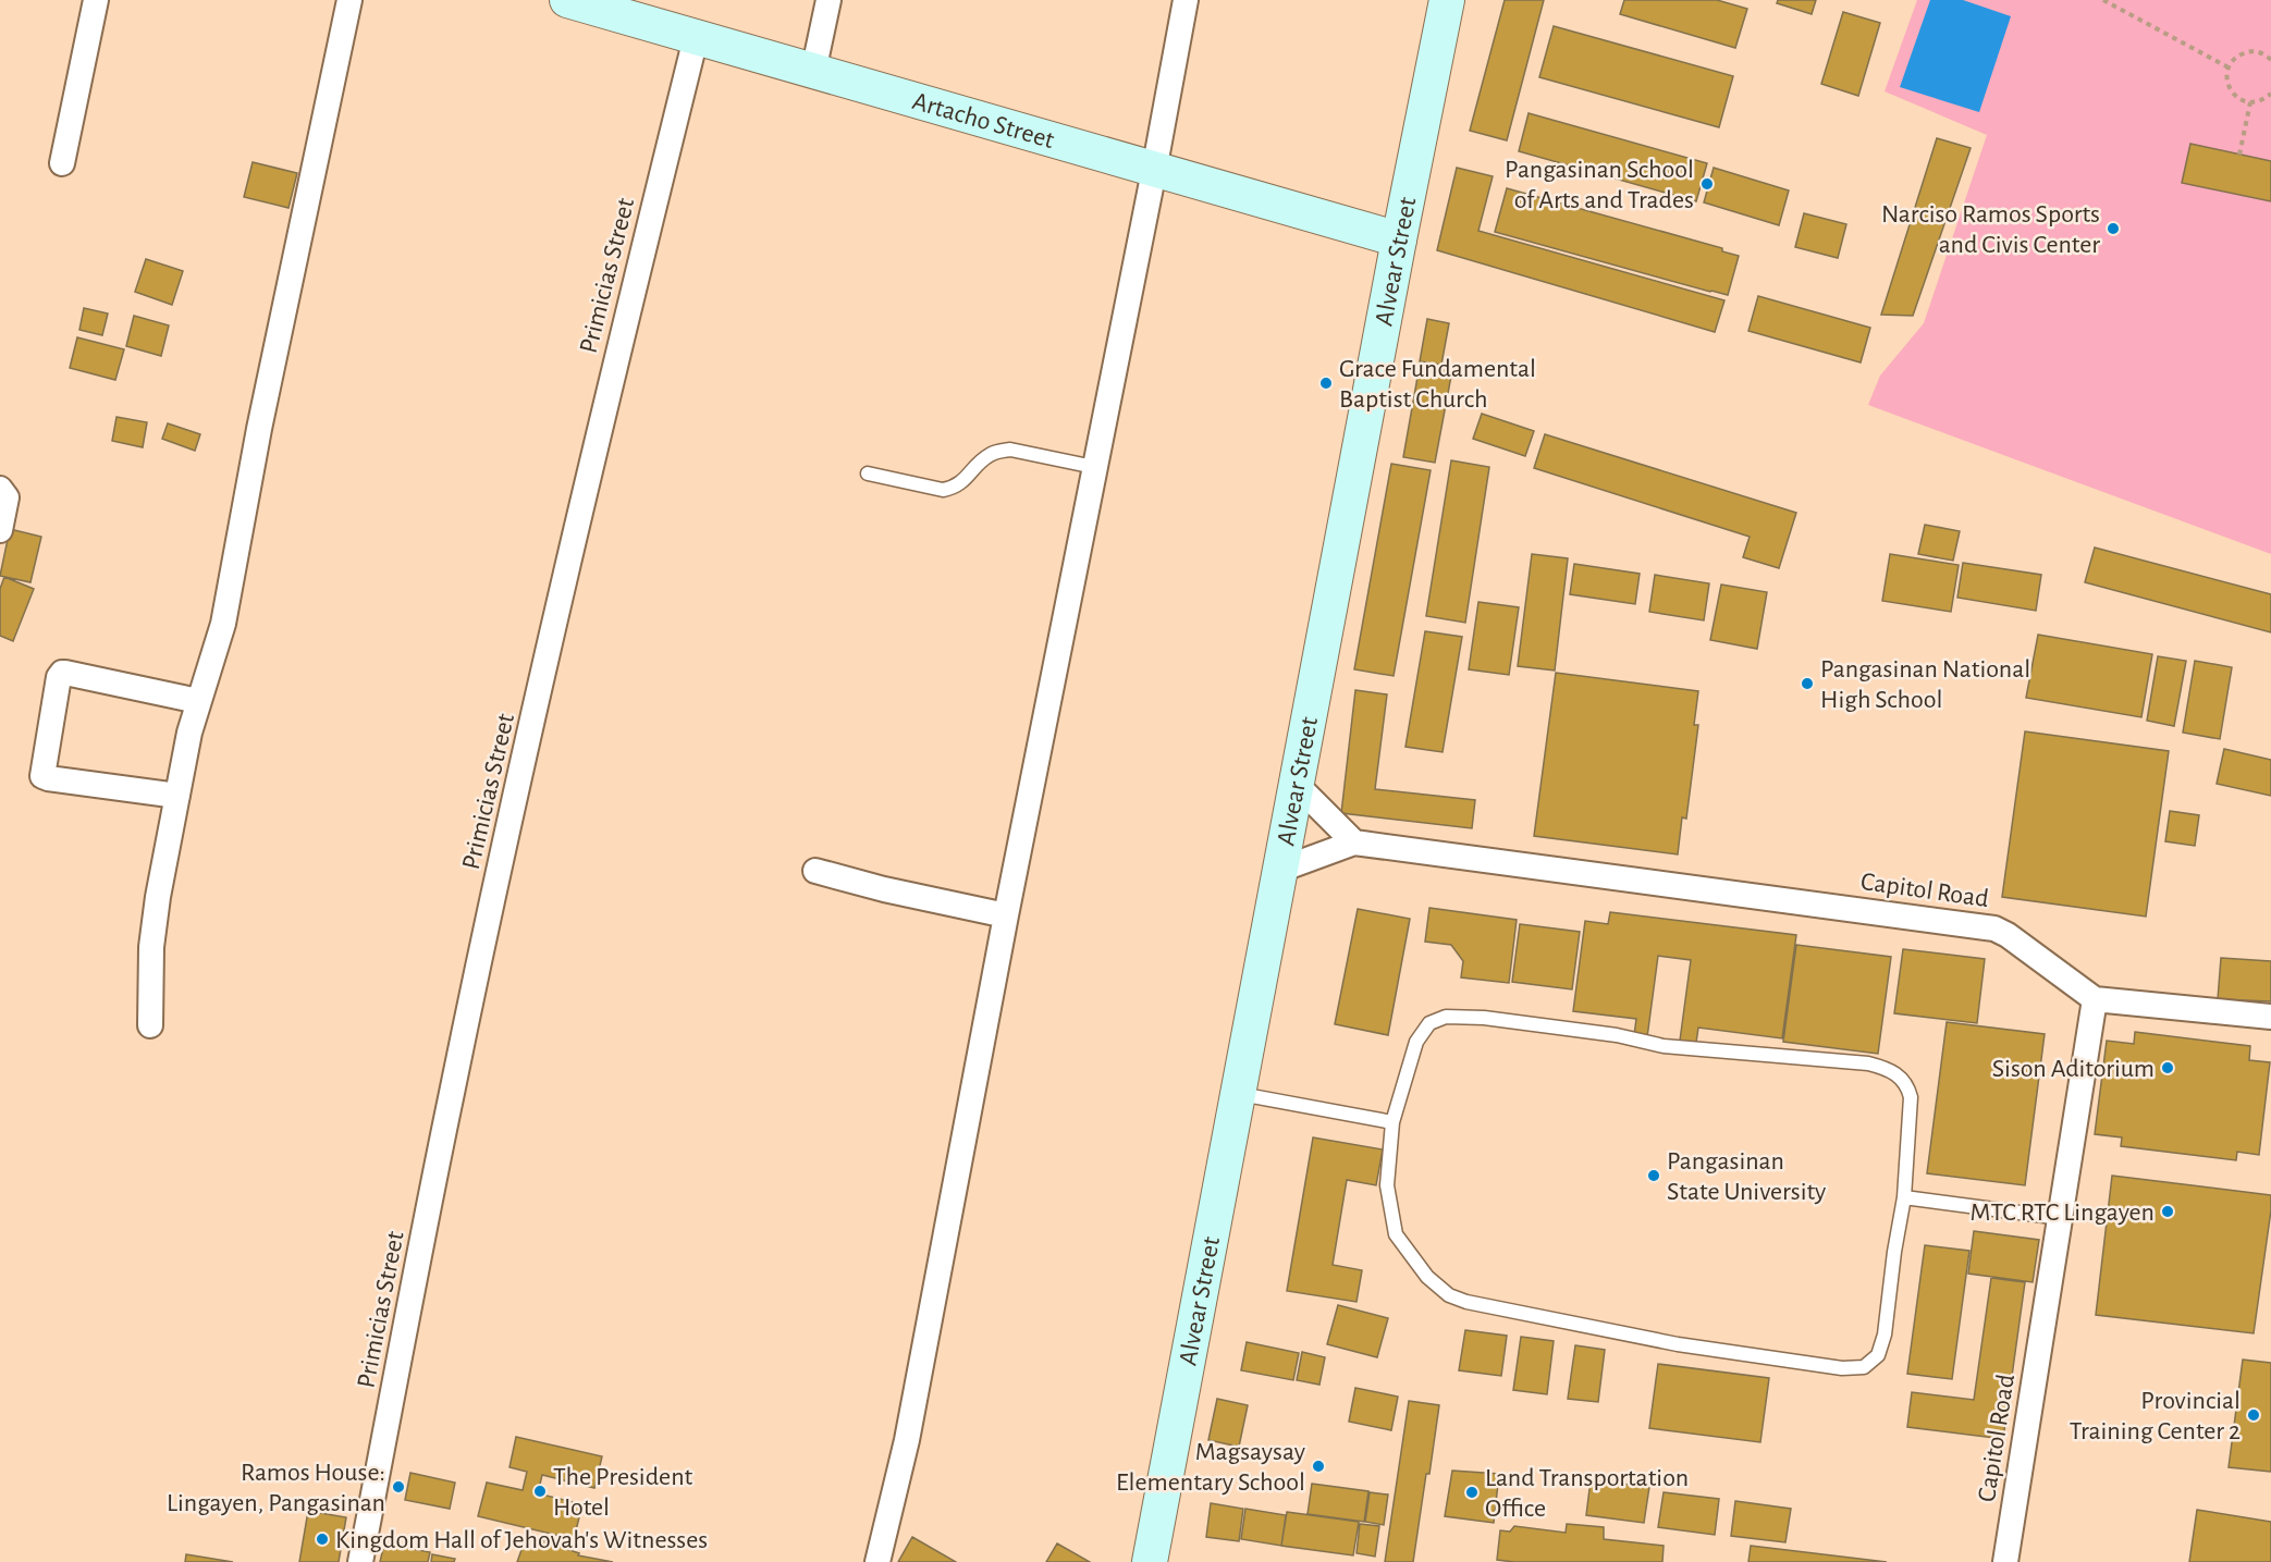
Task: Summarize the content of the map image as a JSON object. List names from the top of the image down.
{
  "streets": {
    "street": [
      "Artacho Street",
      "Alvear Street",
      "Primicias Street",
      "Capitol Road"
    ]
  },
  "crossings": [
    ["Artacho Street", "Alvear Street"],
    ["Artacho Street", "Primicias Street"],
    ["Alvear Street", "Capitol Road"]
  ],
  "places": [
    "Pangasinan School of Arts and Trades",
    "Narciso Ramos Sports and Civis Center",
    "Grace Fundamental Baptist Church",
    "Pangasinan National High School",
    "Sison Aditorium",
    "Pangasinan State University",
    "MTC RTC Lingayen",
    "Provincial Training Center 2",
    "Magsaysay Elementary School",
    "Ramos House: Lingayen, Pangasinan",
    "The President Hotel",
    "Land Transportation Office",
    "Kingdom Hall of Jehovah's Witnesses"
  ]
}
